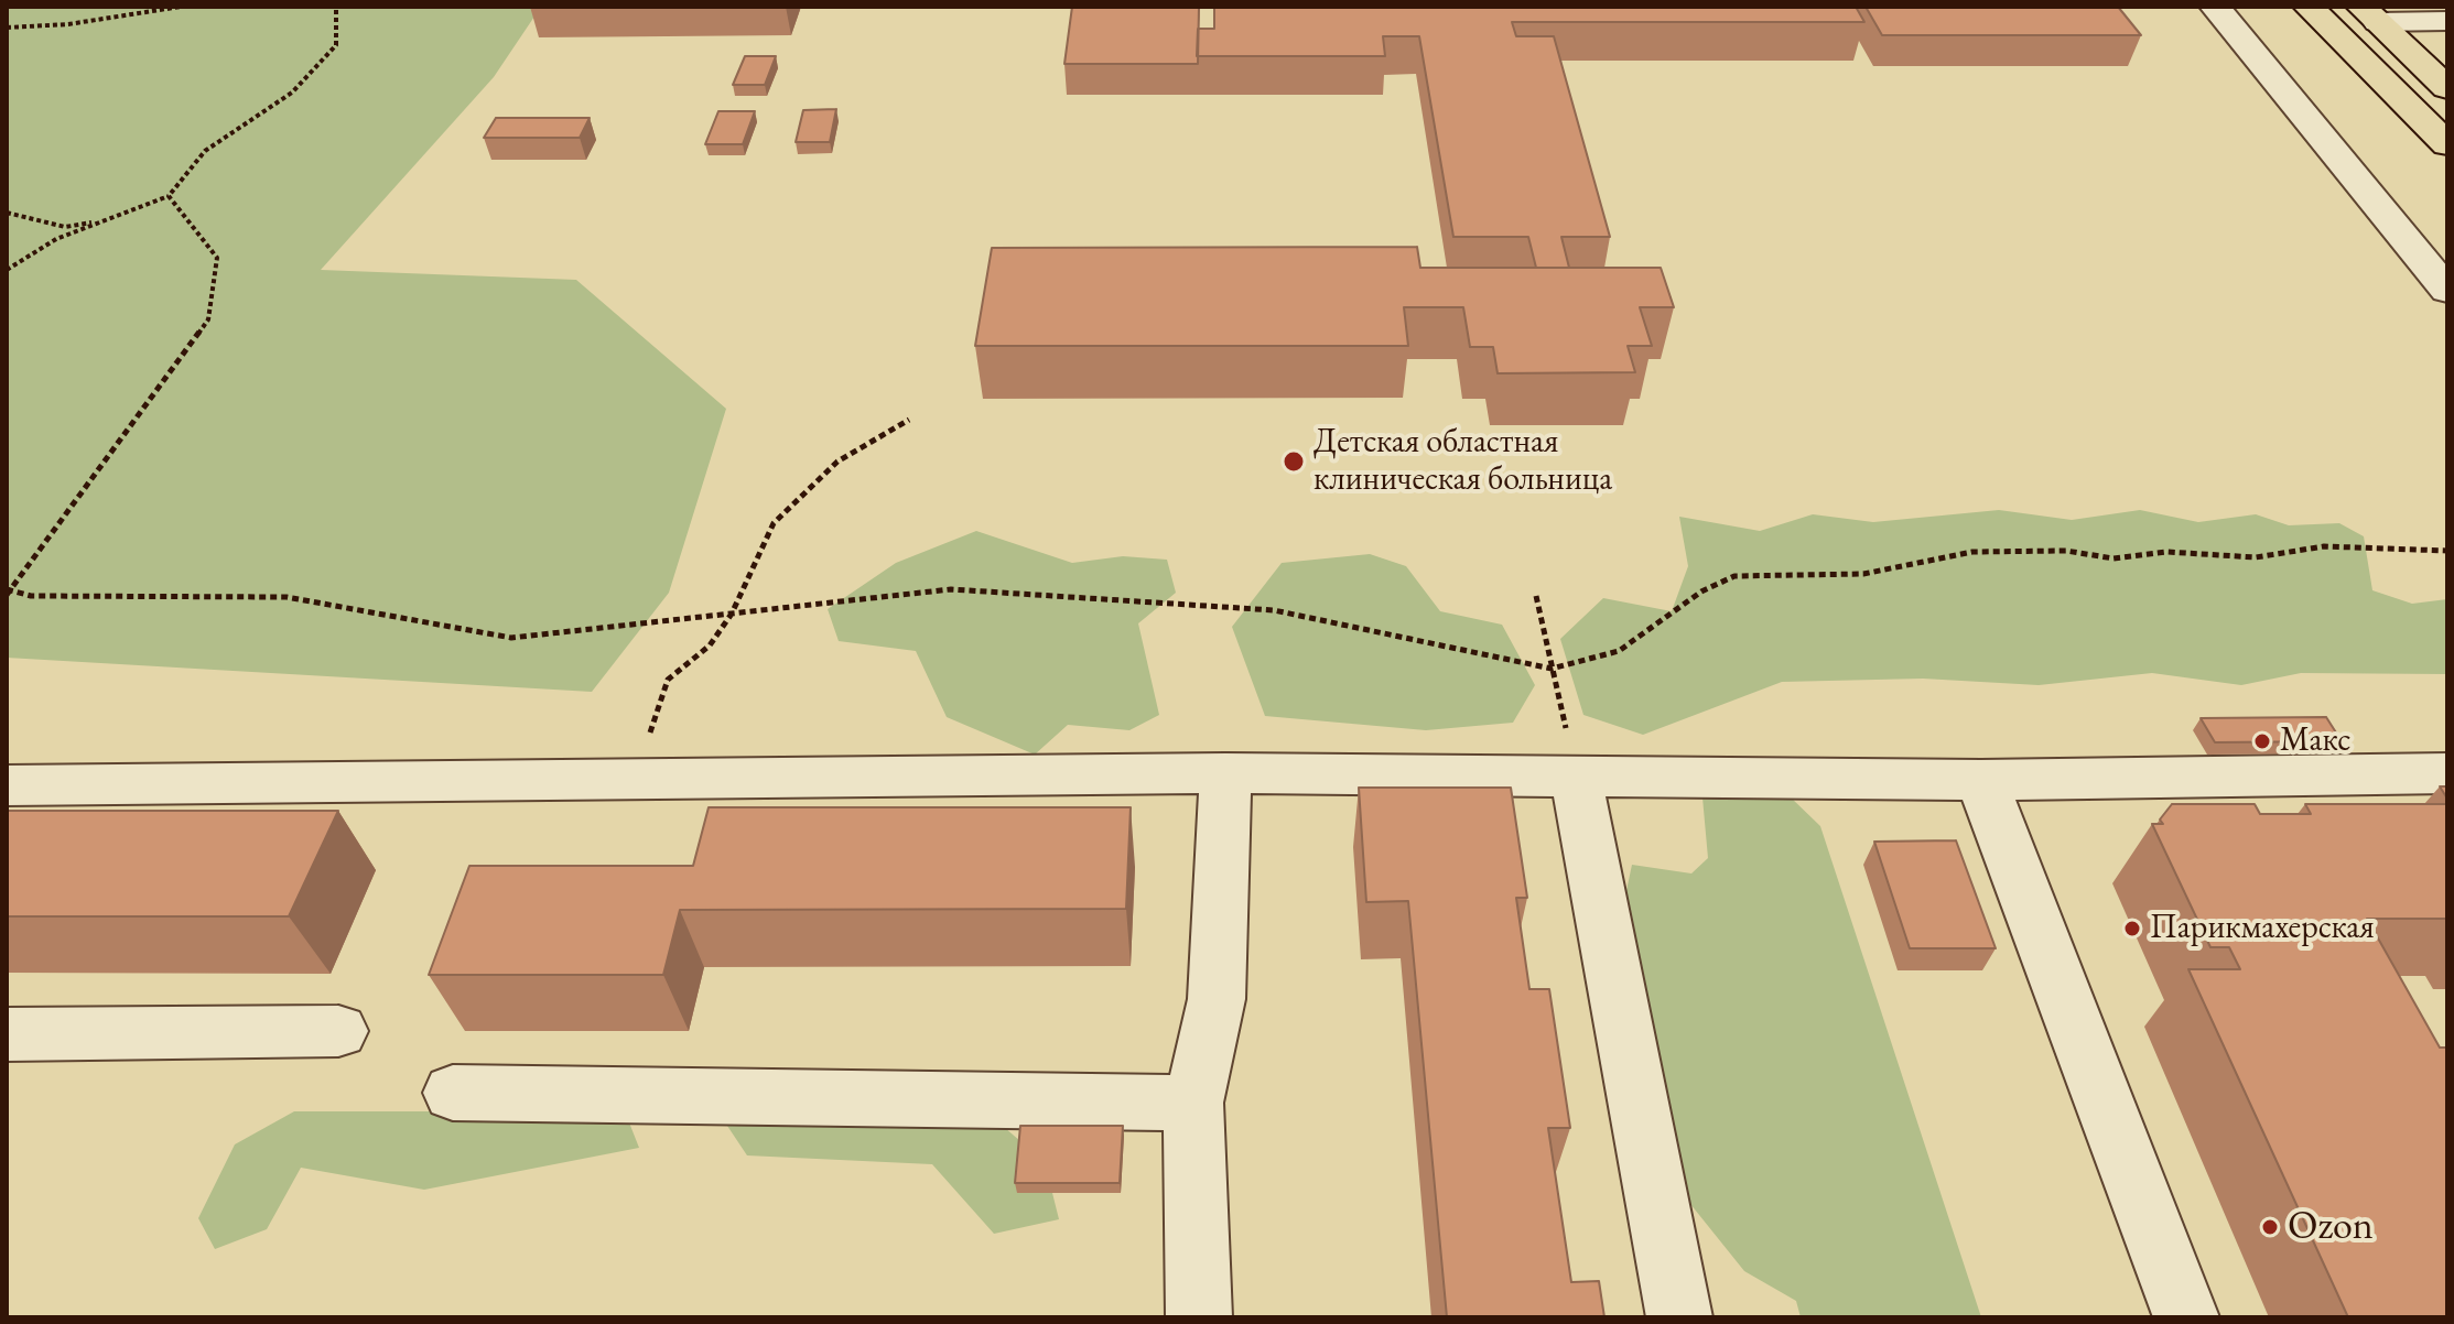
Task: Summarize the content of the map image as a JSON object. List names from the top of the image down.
{
  "places": [
    "Детская областная клиническая больница",
    "Макс",
    "Парикмахерская",
    "Ozon"
  ]
}
